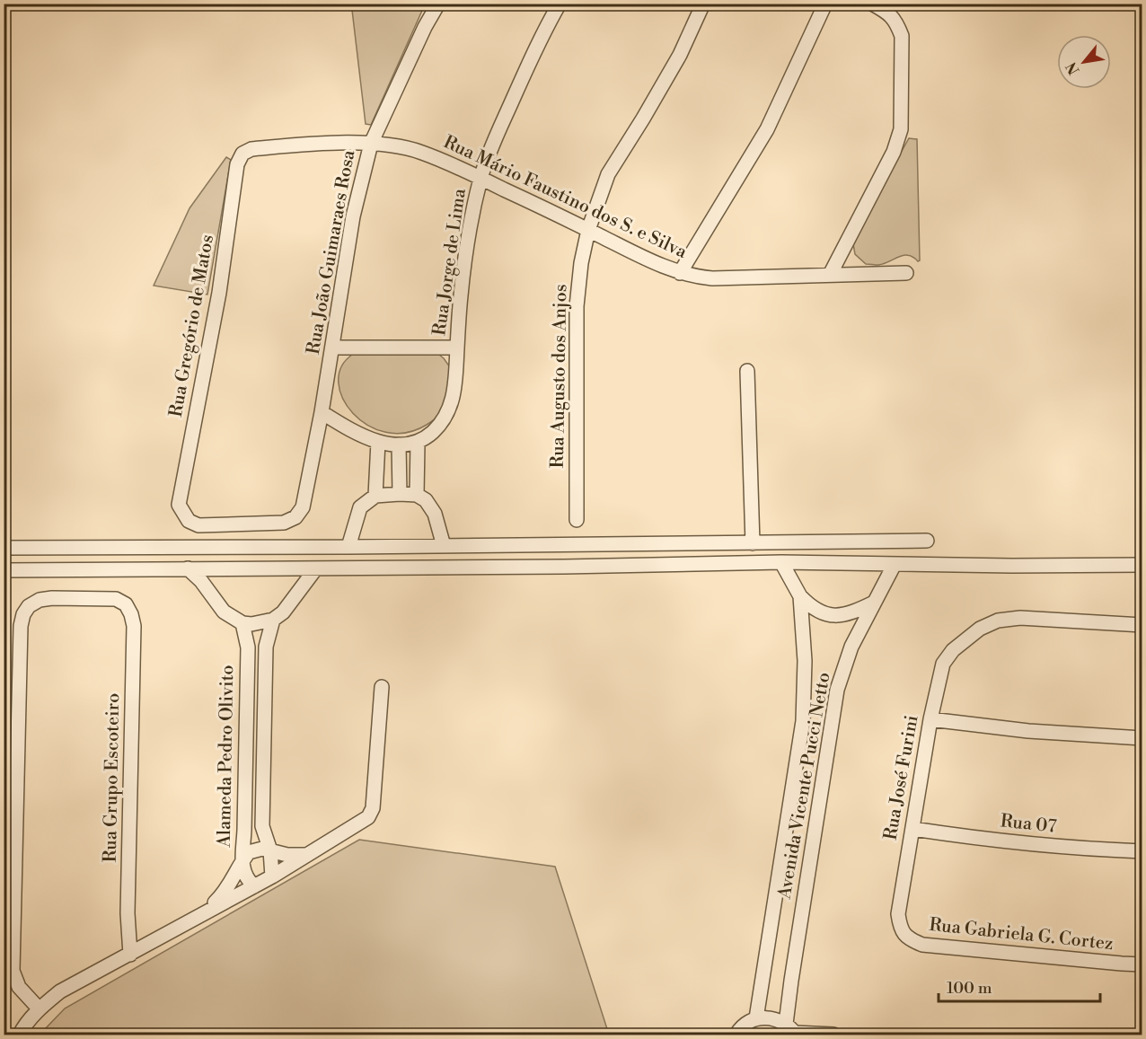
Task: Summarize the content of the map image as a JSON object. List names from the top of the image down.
{
  "streets": {
    "street": [
      "Rua Mário Faustino dos S. e Silva",
      "Rua João Guimaraes Rosa",
      "Rua Jorge de Lima",
      "Rua Gregório de Matos",
      "Rua Augusto dos Anjos",
      "Alameda Pedro Olivito",
      "Rua Grupo Escoteiro",
      "Rua José Furini",
      "Avenida Vicente Pucci Netto",
      "Rua 07",
      "Rua Gabriela G. Cortez"
    ]
  },
  "crossings": [
    ["Rua Mário Faustino dos S. e Silva", "Rua João Guimaraes Rosa"],
    ["Rua Mário Faustino dos S. e Silva", "Rua Jorge de Lima"],
    ["Rua Mário Faustino dos S. e Silva", "Rua Gregório de Matos"],
    ["Rua Mário Faustino dos S. e Silva", "Rua Augusto dos Anjos"],
    ["Rua João Guimaraes Rosa", "Rua Gregório de Matos"],
    ["Rua José Furini", "Rua 07"],
    ["Rua José Furini", "Rua Gabriela G. Cortez"]
  ],
  "scale_bar": "100 m",
  "north": "bottom left"
}
